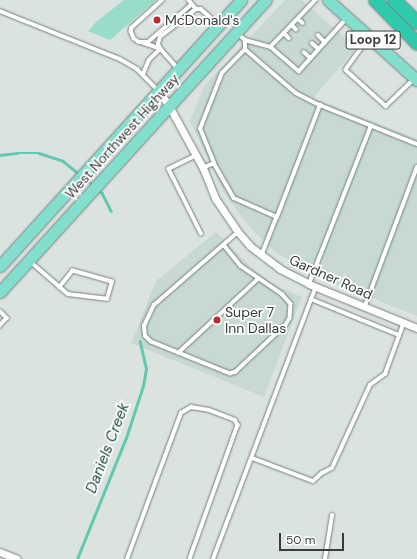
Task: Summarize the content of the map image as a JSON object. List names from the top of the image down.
{
  "streets": {
    "highway": ["Loop 12"],
    "main road": ["West Northwest Highway"],
    "street": ["Gardner Road"]
  },
  "crossings": [
    ["West Northwest Highway", "Gardner Road"]
  ],
  "water": ["Daniels Creek"],
  "places": ["McDonald's", "Super 7 Inn Dallas"],
  "scale_bar": "50 m"
}
